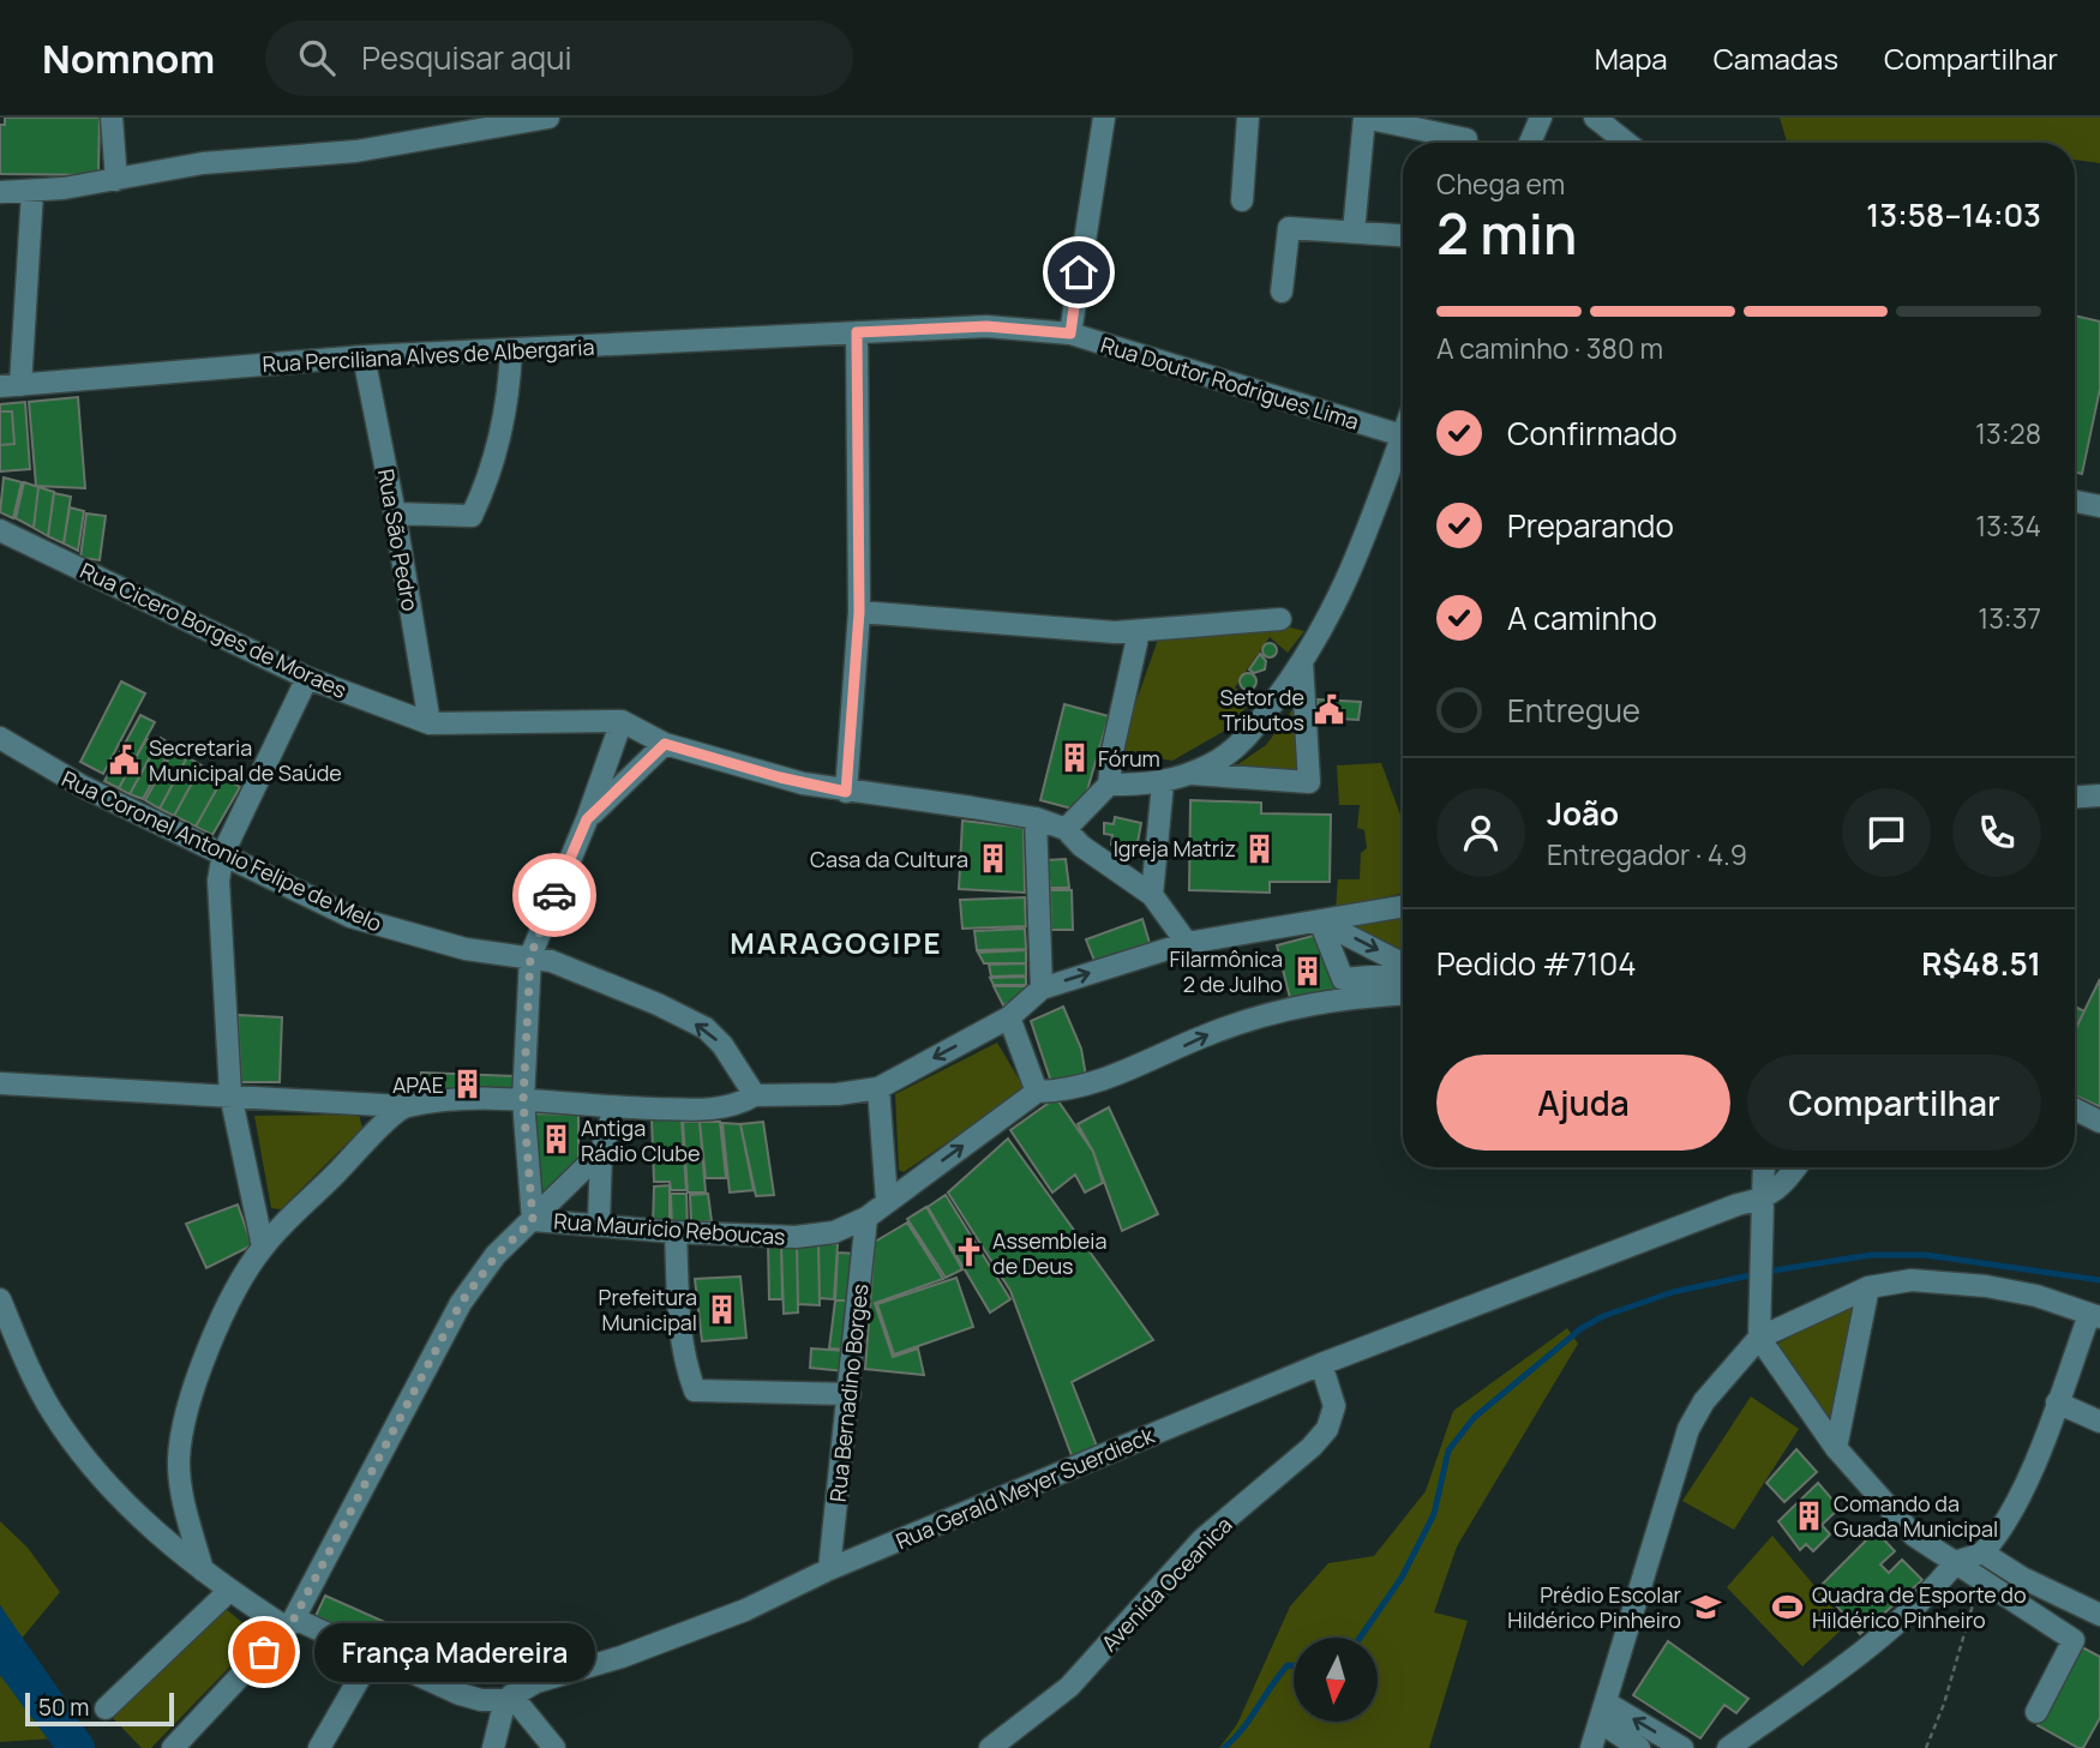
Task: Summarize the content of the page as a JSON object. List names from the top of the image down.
{
  "streets": {
    "street": [
      "Rua Perciliana Alves de Albergaria",
      "Rua Doutor Rodrigues Lima",
      "Rua São Pedro",
      "Rua Cicero Borges de Moraes",
      "Rua Coronel Antonio Felipe de Melo",
      "Rua Mauricio Reboucas",
      "Rua Bernadino Borges",
      "Rua Gerald Meyer Suerdieck",
      "Avenida Oceanica"
    ]
  },
  "crossings": [
    ["Rua Perciliana Alves de Albergaria", "Rua Doutor Rodrigues Lima"],
    ["Rua Perciliana Alves de Albergaria", "Rua São Pedro"],
    ["Rua São Pedro", "Rua Cicero Borges de Moraes"],
    ["Rua Mauricio Reboucas", "Rua Bernadino Borges"],
    ["Rua Bernadino Borges", "Rua Gerald Meyer Suerdieck"],
    ["Rua Gerald Meyer Suerdieck", "Avenida Oceanica"]
  ],
  "districts": ["MARAGOGIPE"],
  "places": {
    "public building": ["Setor de Tributos", "Secretaria Municipal de Saúde"],
    "building": [
      "Fórum",
      "Igreja Matriz",
      "Casa da Cultura",
      "Filarmônica 2 de Julho",
      "APAE",
      "Antiga Rádio Clube",
      "Prefeitura Municipal",
      "Comando da Guada Municipal"
    ],
    "church": ["Assembleia de Deus"],
    "school or university": ["Prédio Escolar Hildérico Pinheiro"],
    "sports": ["Quadra de Esporte do Hildérico Pinheiro"],
    "other": ["França Madereira"]
  },
  "scale_bar": "50 m",
  "north": "bottom",
  "page": {
    "header": "Nomnom",
    "search": "Pesquisar aqui",
    "nav": ["Mapa", "Camadas", "Compartilhar"],
    "heading": ["2 min", "Chega em", "13:58–14:03"],
    "panel": [
      "João",
      "Entregador · 4.9",
      "Pedido #7104",
      "R$48.51"
    ],
    "bar": "A caminho · 380 m",
    "list": [
      ["Confirmado", "13:28"],
      ["Preparando", "13:34"],
      ["A caminho", "13:37"],
      "Entregue"
    ],
    "buttons": ["Ajuda", "Compartilhar"],
    "bubble": "França Madereira",
    "scale": "50 m"
  }
}
